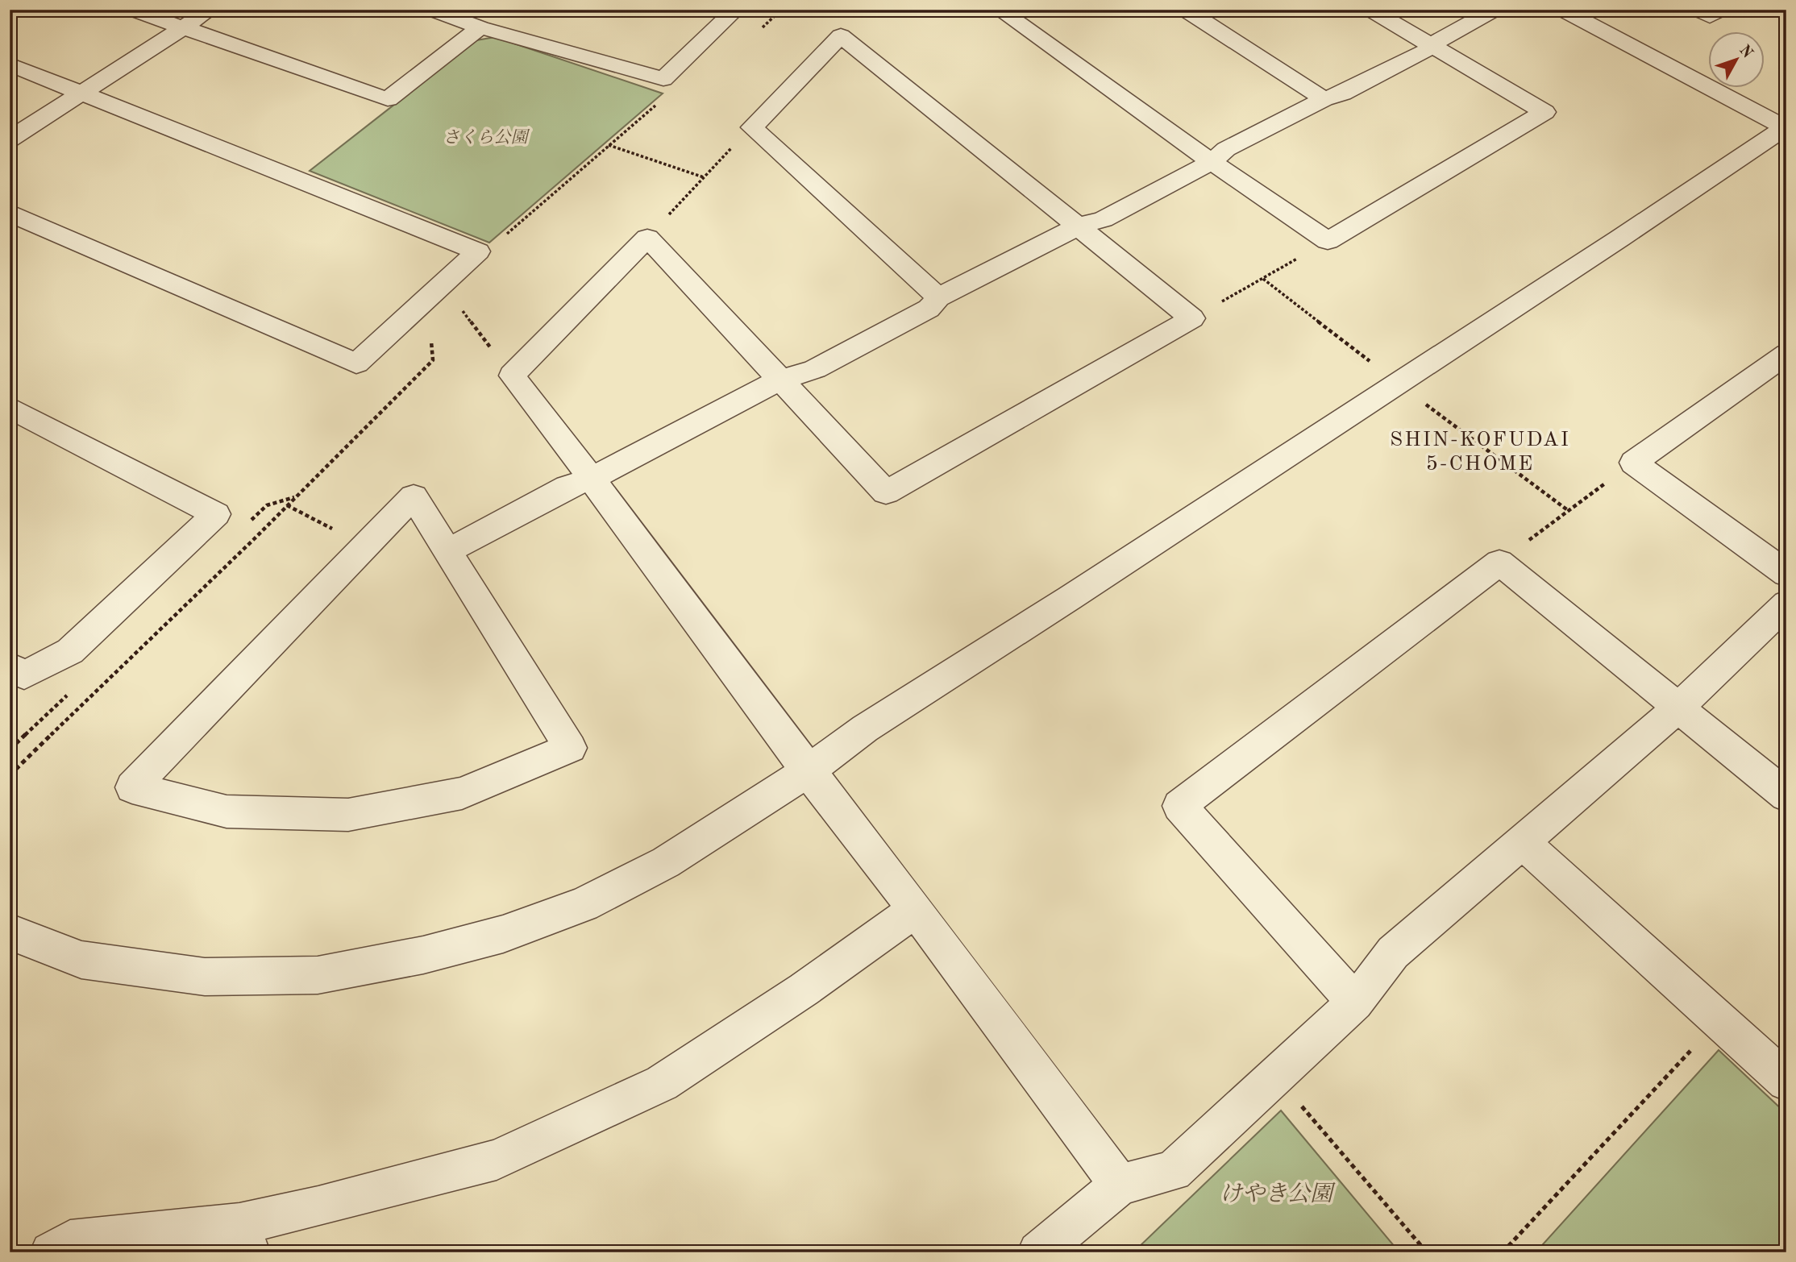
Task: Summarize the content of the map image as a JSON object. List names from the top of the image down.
{
  "districts": ["SHIN-KOFUDAI 5-CHOME"],
  "parks": ["さくら公園", "けやき公園"],
  "north": "top right"
}
